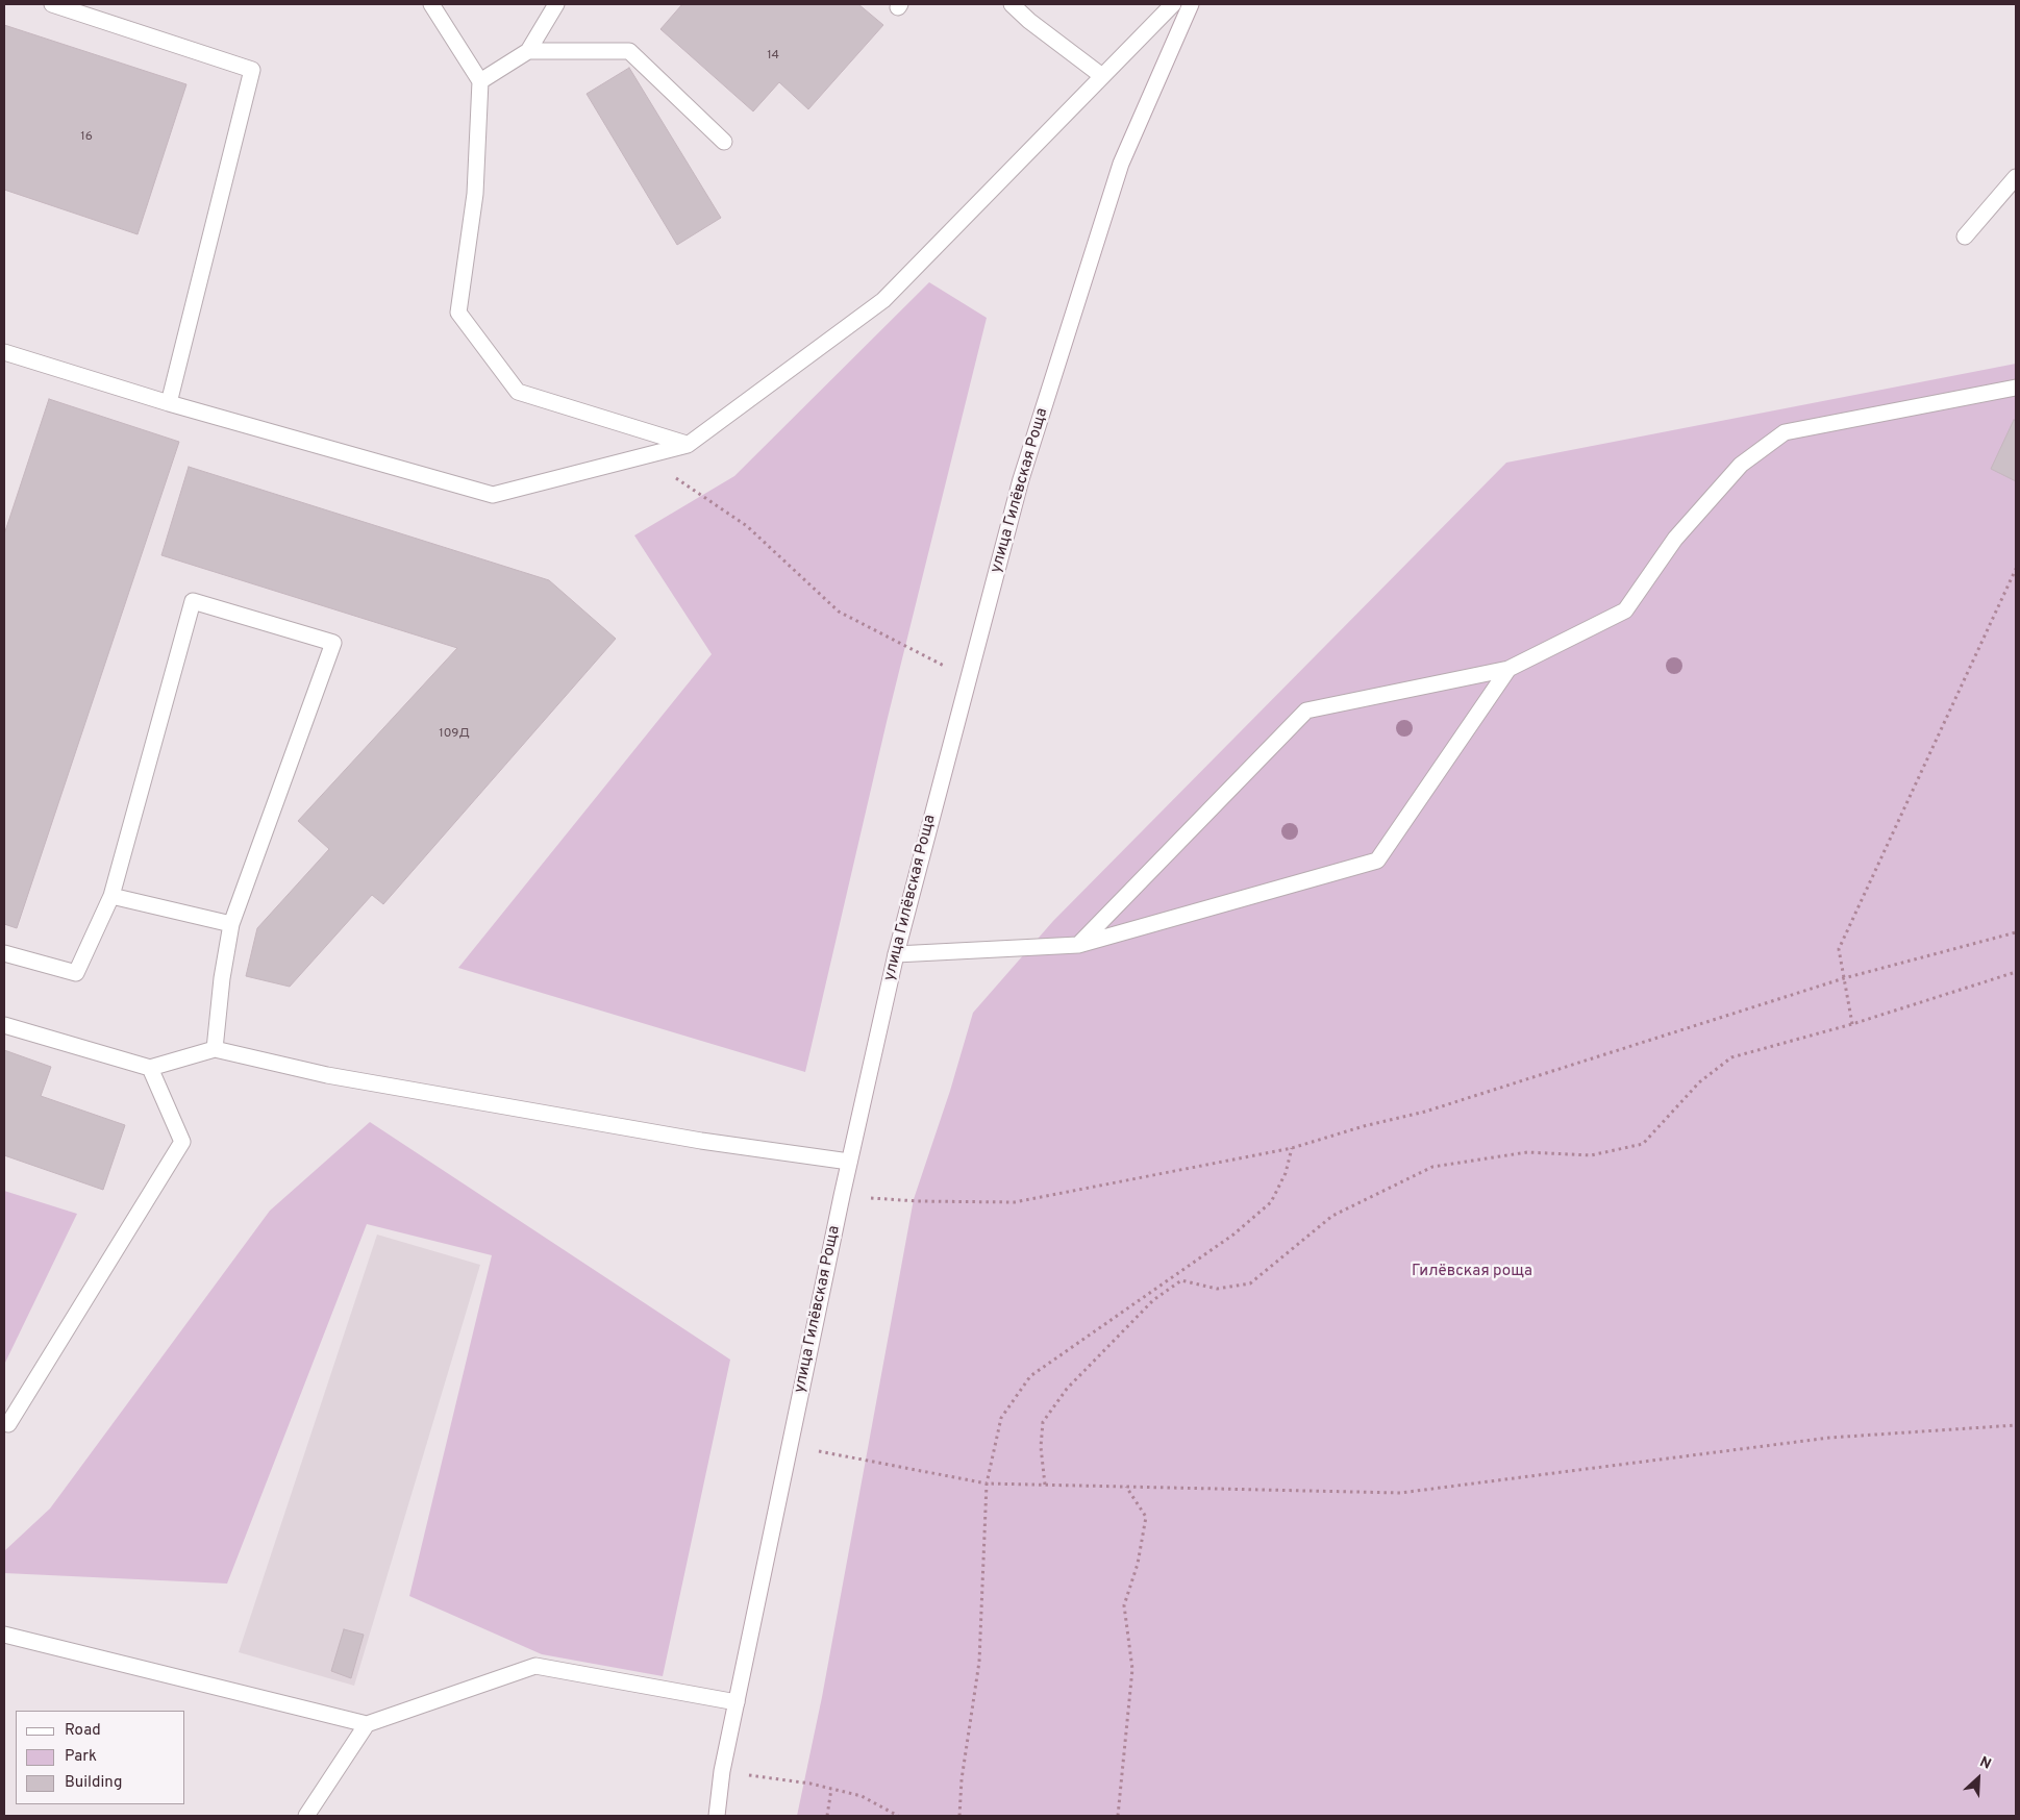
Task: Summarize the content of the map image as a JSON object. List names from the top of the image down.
{
  "streets": {
    "street": ["улица Гилёвская Роща"]
  },
  "parks": ["Гилёвская роща"],
  "house_numbers": ["14", "16", "109Д"],
  "legend": ["Road", "Park", "Building"],
  "north": "top right"
}
